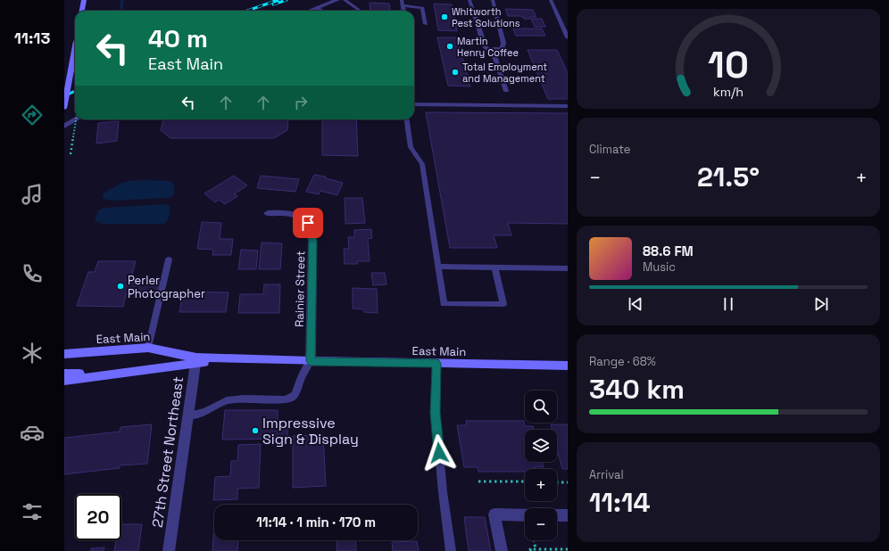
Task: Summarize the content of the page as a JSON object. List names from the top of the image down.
{
  "streets": {
    "main road": ["East Main"],
    "street": ["Rainier Street", "27th Street Northeast"]
  },
  "crossings": [
    ["Rainier Street", "East Main"],
    ["East Main", "27th Street Northeast"]
  ],
  "places": [
    "Whitworth Pest Solutions",
    "Martin Henry Coffee",
    "Total Employment and Management",
    "Perler Photographer",
    "Impressive Sign & Display"
  ],
  "page": {
    "tabs": "11:13",
    "turn": ["40 m", "East Main"],
    "tile": [
      "Climate",
      ["Range · 68%", "340 km"],
      ["Arrival", "11:14"]
    ],
    "heat": ["−", "21.5°", "+"],
    "song": ["88.6 FM", "Music"],
    "map_buttons": ["+", "−"],
    "limit": "20",
    "trip": "11:14 · 1 min · 170 m",
    "gauge": ["10", "km/h"]
  }
}
